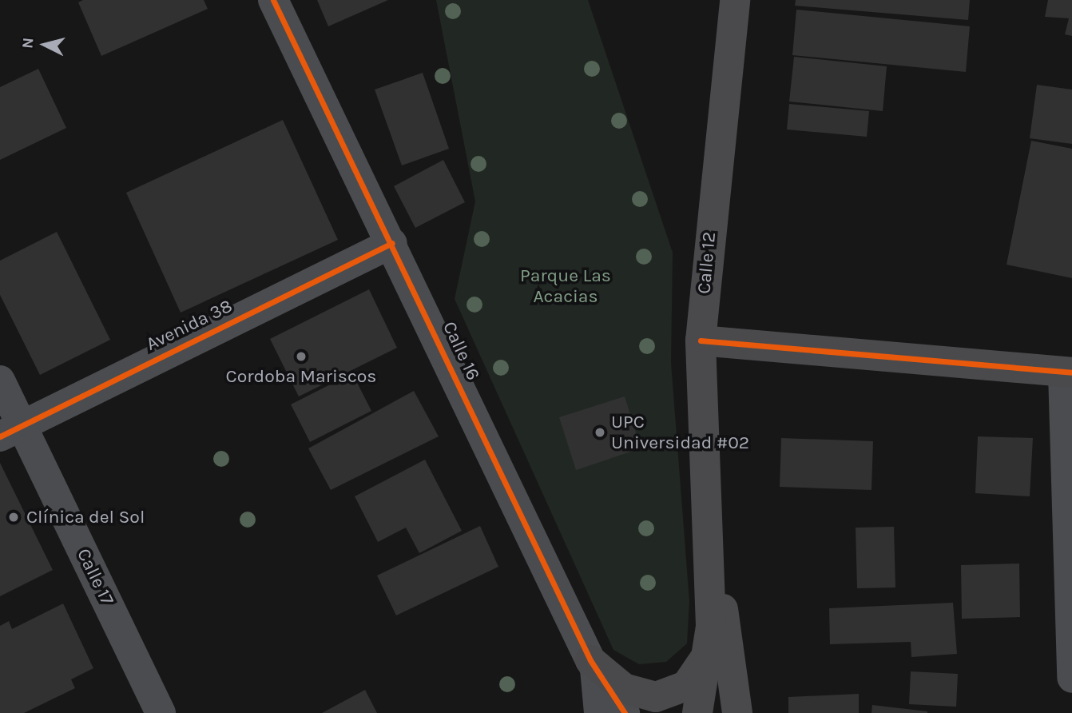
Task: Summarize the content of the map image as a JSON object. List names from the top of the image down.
{
  "streets": {
    "main road": ["Calle 12"],
    "street": ["Avenida 38", "Calle 16", "Calle 17"]
  },
  "crossings": [
    ["Avenida 38", "Calle 16"],
    ["Avenida 38", "Calle 17"]
  ],
  "parks": ["Parque Las Acacias"],
  "places": ["Cordoba Mariscos", "UPC Universidad #02", "Clínica del Sol"],
  "north": "left"
}
